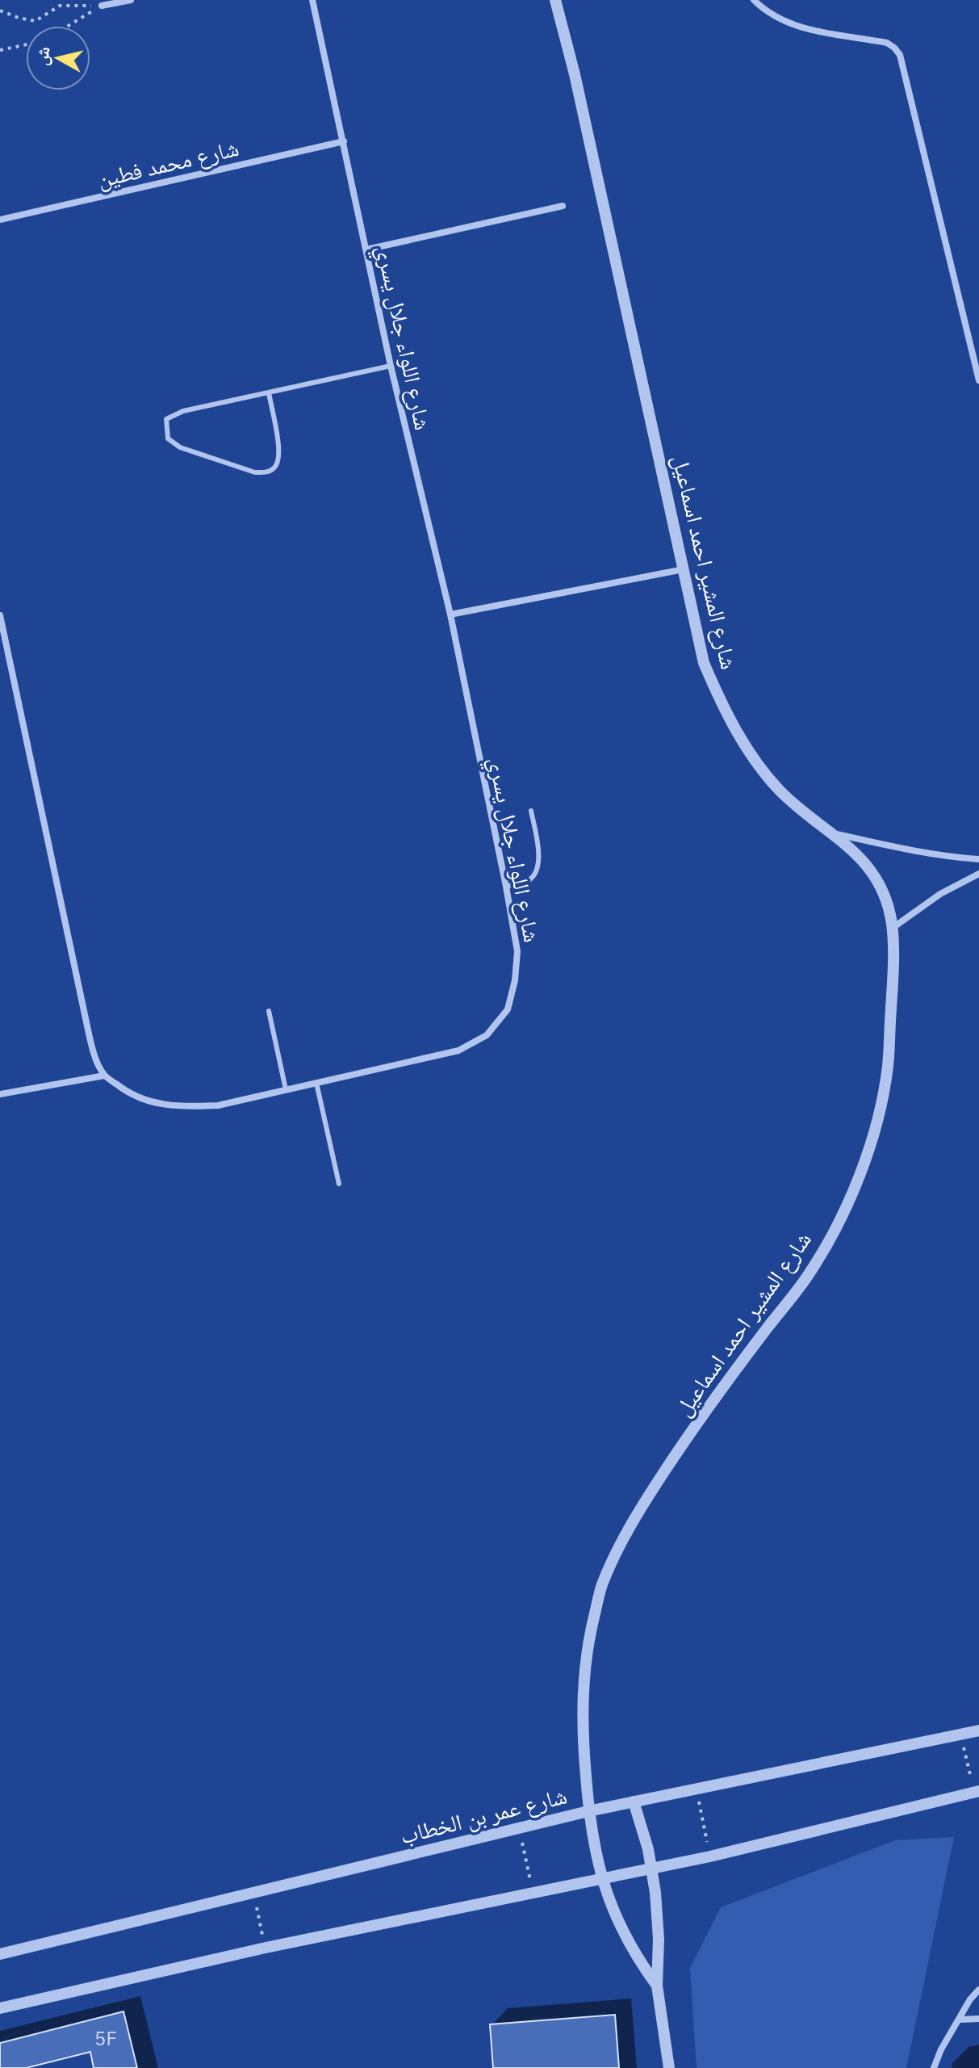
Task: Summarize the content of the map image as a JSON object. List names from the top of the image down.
{
  "streets": {
    "street": [
      "شارع محمد فطين",
      "شارع اللواء جلال يسري",
      "شارع المشير احمد اسماعيل",
      "شارع عمر بن الخطاب"
    ]
  },
  "crossings": [
    ["شارع محمد فطين", "شارع اللواء جلال يسري"],
    ["شارع المشير احمد اسماعيل", "شارع عمر بن الخطاب"]
  ],
  "house_numbers": ["5F"],
  "north": "left"
}
